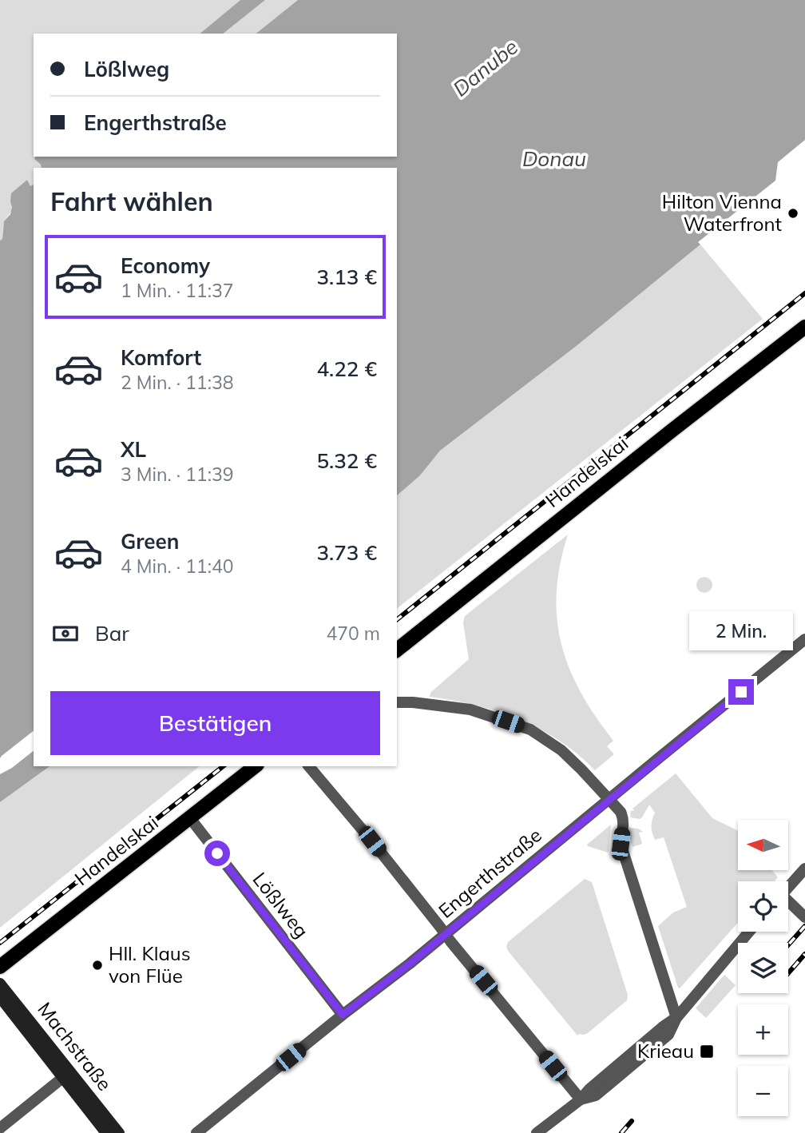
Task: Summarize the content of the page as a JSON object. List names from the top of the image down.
{
  "streets": {
    "main road": ["Handelskai", "Machstraße"],
    "street": ["Engerthstraße", "Lößlweg"]
  },
  "crossings": [
    ["Handelskai", "Lößlweg"],
    ["Engerthstraße", "Lößlweg"]
  ],
  "water": ["Danube", "Donau"],
  "places": {
    "other": ["Hilton Vienna Waterfront", "Hll. Klaus von Flüe"],
    "transit": ["Krieau"]
  },
  "north": "left",
  "page": {
    "banner": ["Lößlweg", "Engerthstraße"],
    "heading": "Fahrt wählen",
    "list": [
      {
        "name": "Economy",
        "note": "1 Min. · 11:37",
        "value": "3.13 €"
      },
      {
        "name": "Komfort",
        "note": "2 Min. · 11:38",
        "value": "4.22 €"
      },
      {
        "name": "XL",
        "note": "3 Min. · 11:39",
        "value": "5.32 €"
      },
      {
        "name": "Green",
        "note": "4 Min. · 11:40",
        "value": "3.73 €"
      }
    ],
    "pay": ["Bar", "470 m"],
    "bubble": "2 Min.",
    "buttons": "Bestätigen",
    "map_buttons": ["+", "−"]
  }
}
